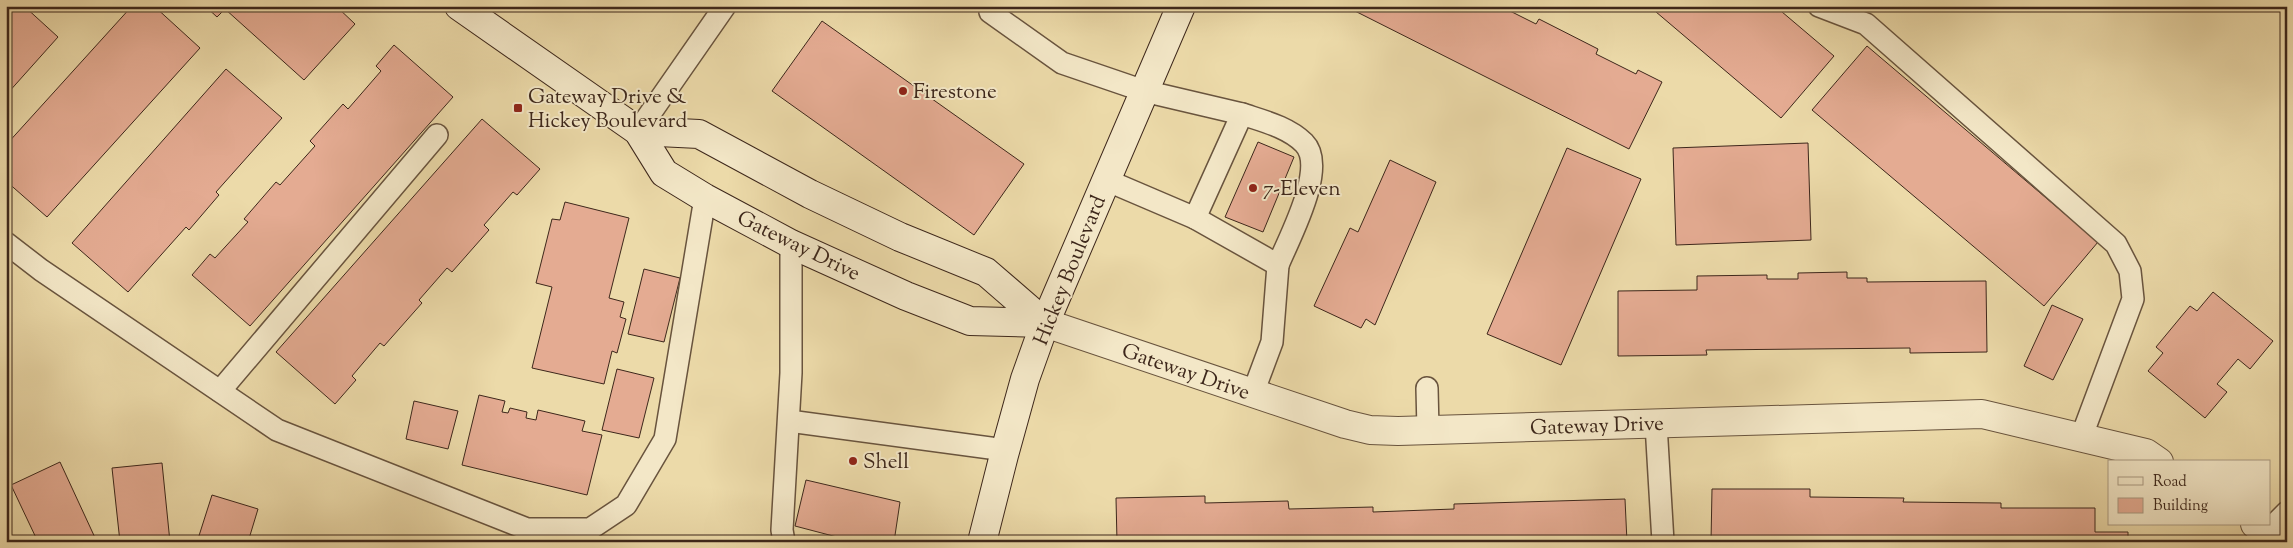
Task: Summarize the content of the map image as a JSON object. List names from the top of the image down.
{
  "streets": {
    "street": ["Gateway Drive", "Hickey Boulevard"]
  },
  "crossings": [
    ["Gateway Drive", "Hickey Boulevard"]
  ],
  "places": {
    "other": ["Firestone", "7-Eleven", "Shell"],
    "transit": ["Gateway Drive & Hickey Boulevard"]
  },
  "legend": ["Road", "Building"]
}
